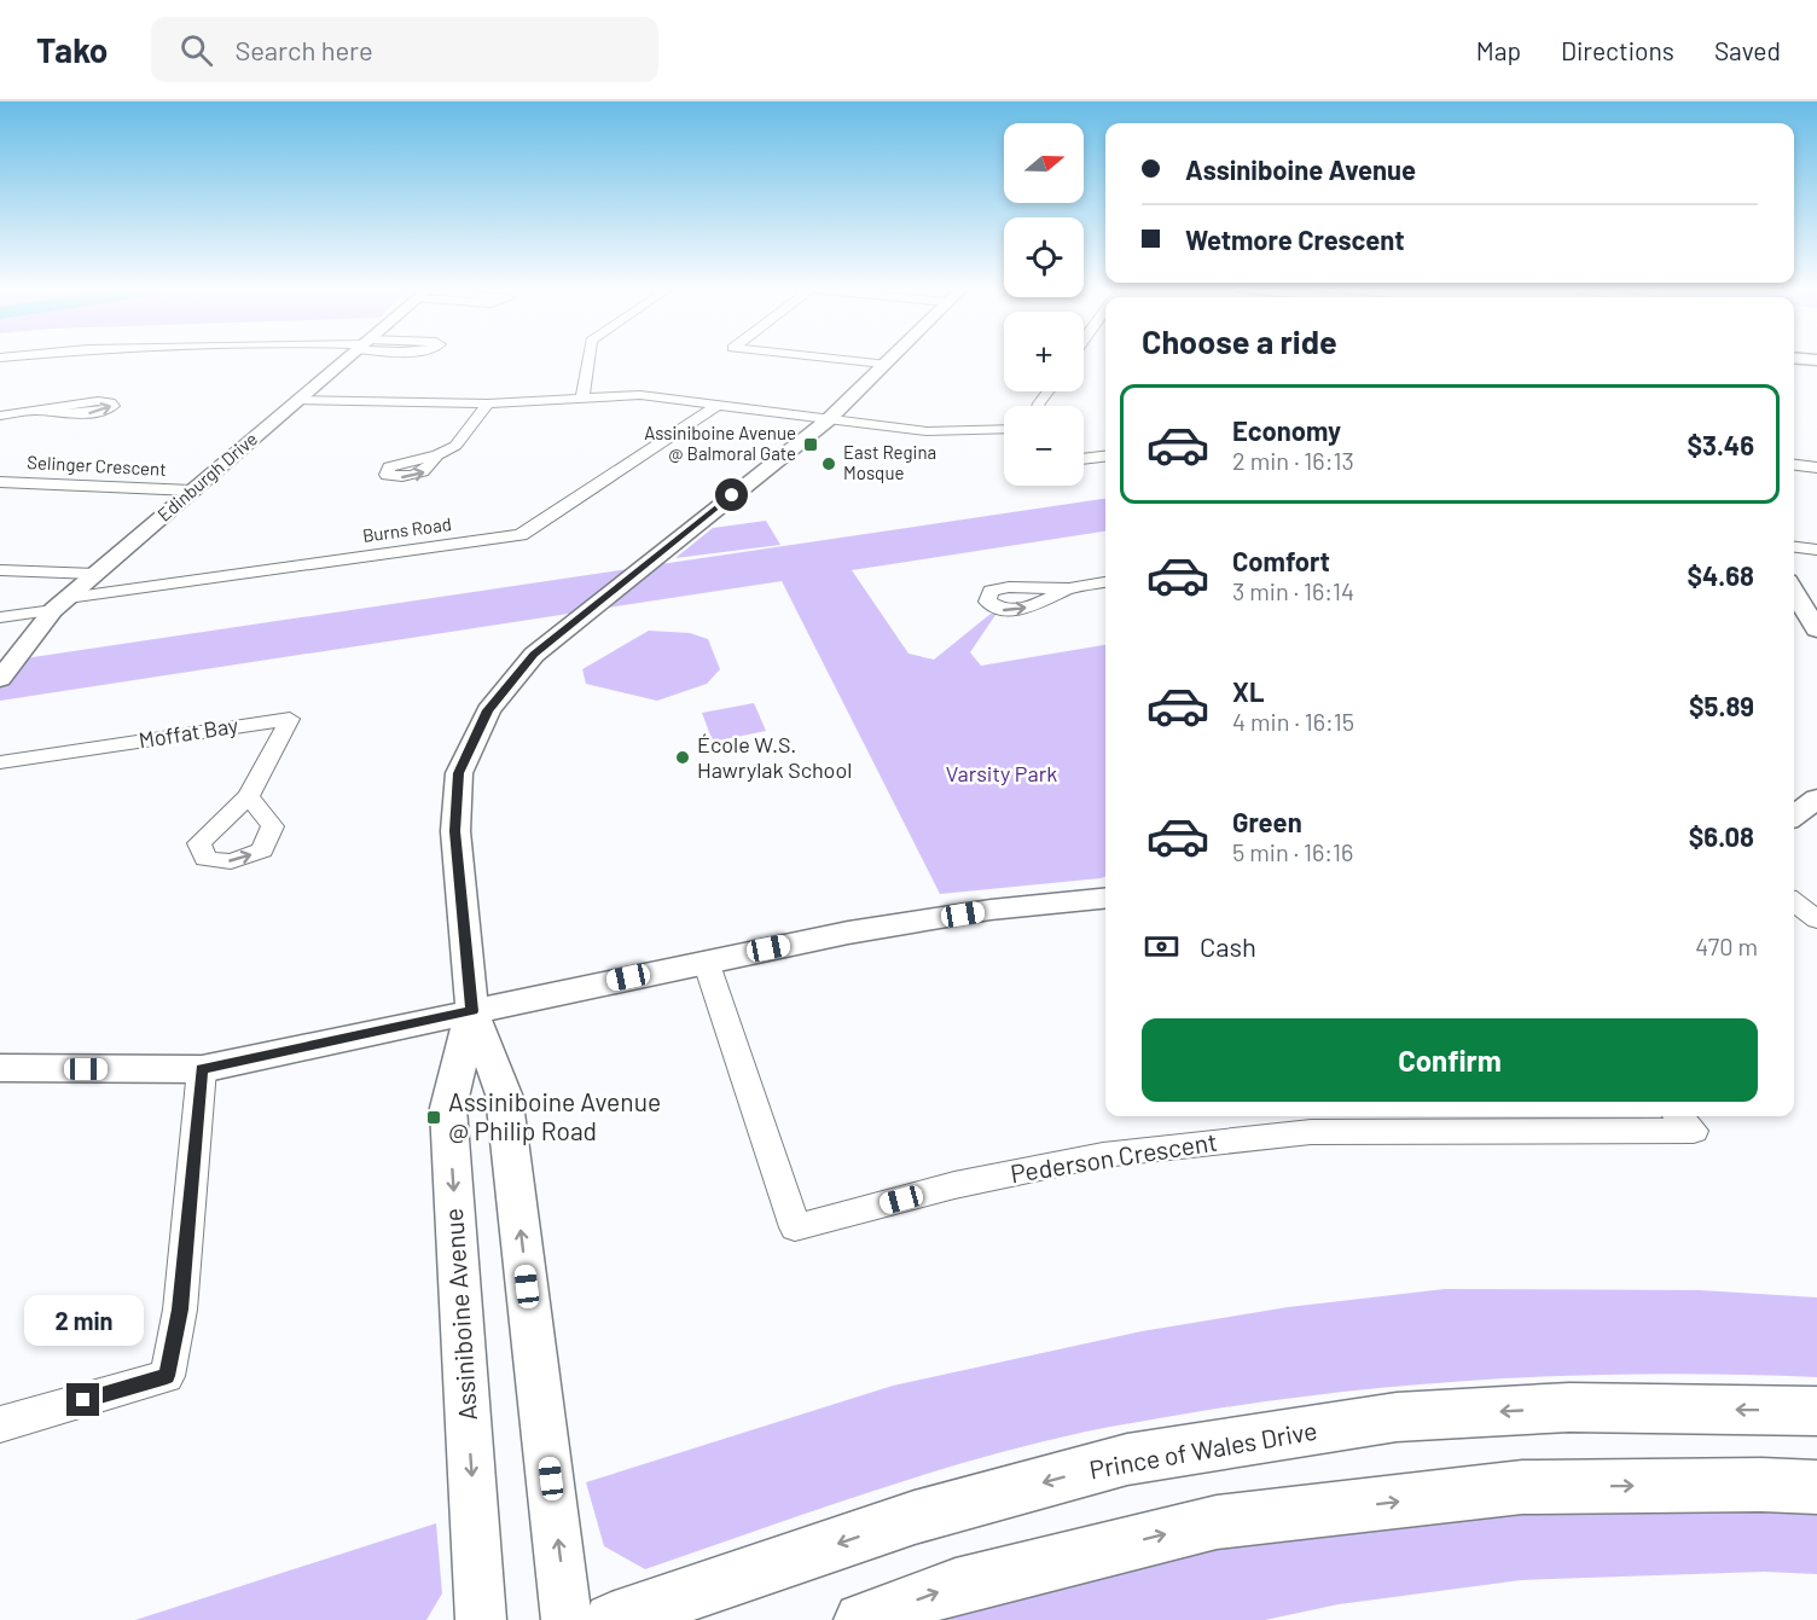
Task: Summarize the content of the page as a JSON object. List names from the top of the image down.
{
  "streets": {
    "main road": ["Prince of Wales Drive"],
    "street": [
      "Selinger Crescent",
      "Edinburgh Drive",
      "Burns Road",
      "Moffat Bay",
      "Pederson Crescent",
      "Assiniboine Avenue"
    ]
  },
  "crossings": [
    ["Selinger Crescent", "Edinburgh Drive"],
    ["Edinburgh Drive", "Burns Road"]
  ],
  "parks": ["Varsity Park"],
  "places": {
    "transit": ["Assiniboine Avenue @ Balmoral Gate", "Assiniboine Avenue @ Philip Road"],
    "other": ["East Regina Mosque", "École W.S. Hawrylak School"]
  },
  "north": "right",
  "page": {
    "header": "Tako",
    "search": "Search here",
    "nav": ["Map", "Directions", "Saved"],
    "map_buttons": ["+", "−"],
    "banner": ["Assiniboine Avenue", "Wetmore Crescent"],
    "heading": "Choose a ride",
    "list": [
      {
        "name": "Economy",
        "note": "2 min · 16:13",
        "value": "$3.46"
      },
      {
        "name": "Comfort",
        "note": "3 min · 16:14",
        "value": "$4.68"
      },
      {
        "name": "XL",
        "note": "4 min · 16:15",
        "value": "$5.89"
      },
      {
        "name": "Green",
        "note": "5 min · 16:16",
        "value": "$6.08"
      }
    ],
    "pay": ["Cash", "470 m"],
    "buttons": "Confirm",
    "bubble": "2 min"
  }
}
